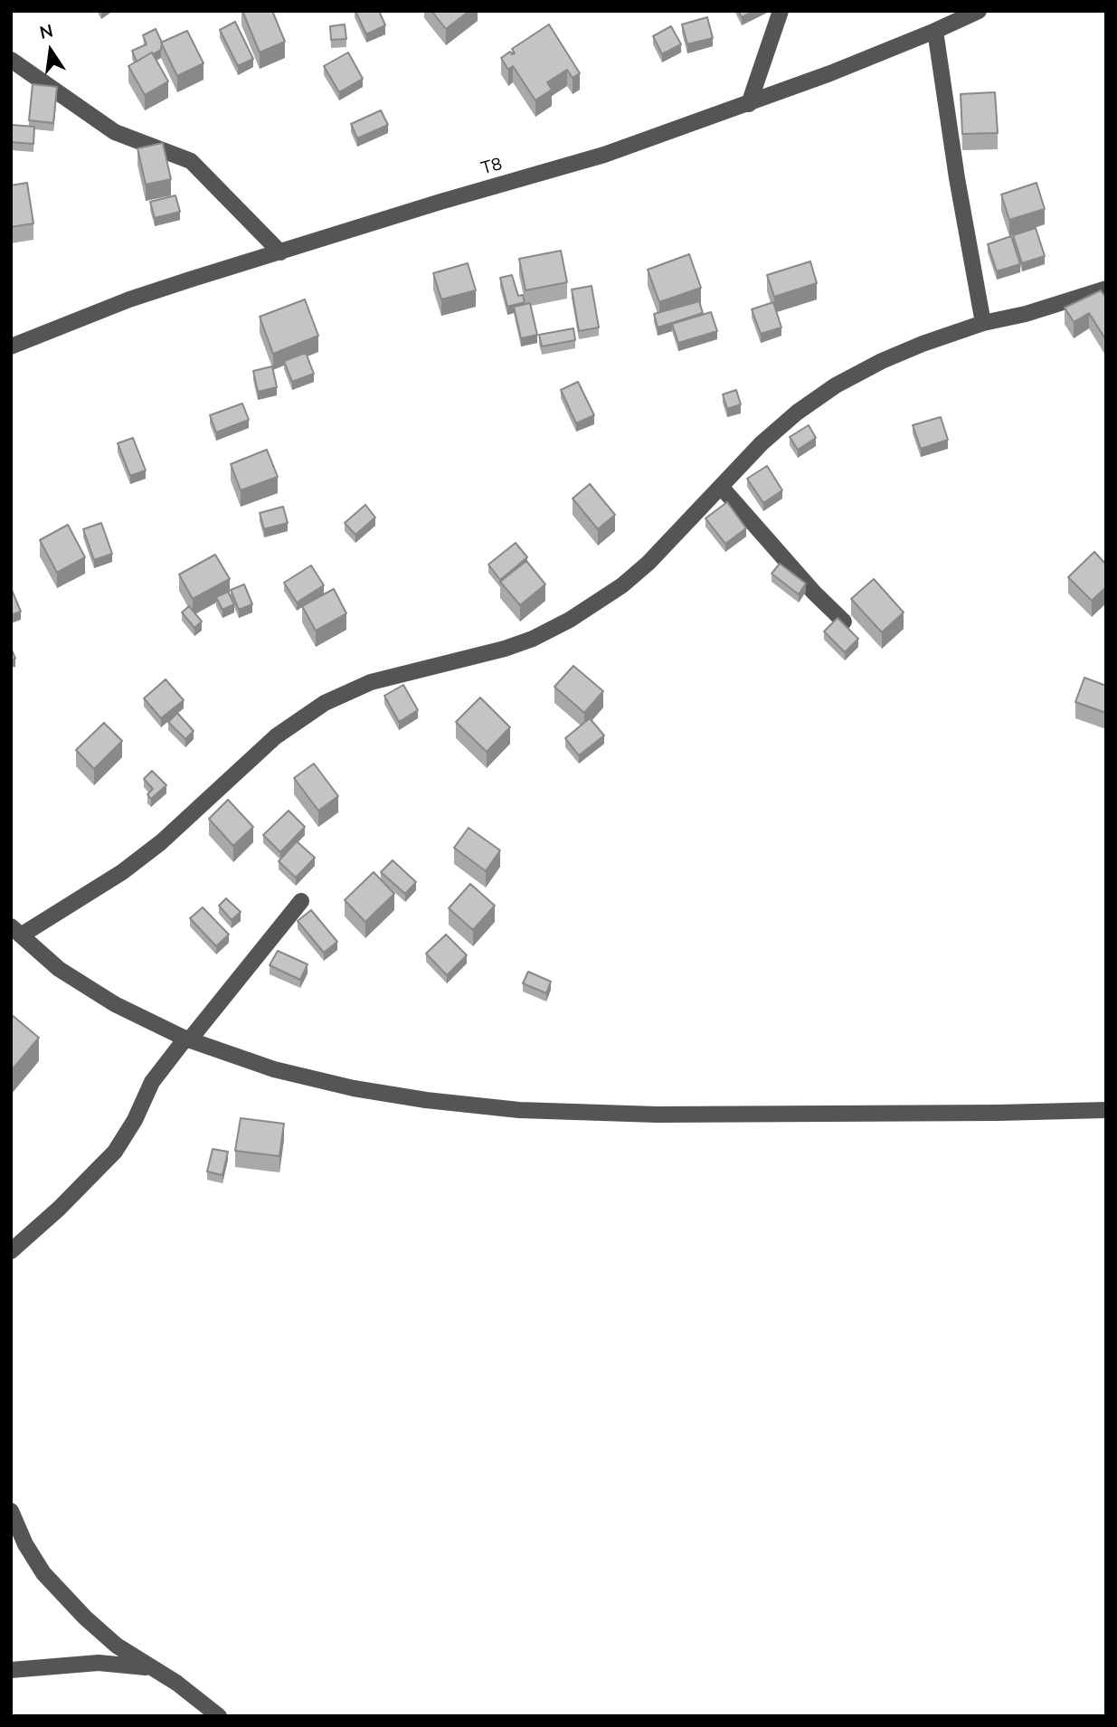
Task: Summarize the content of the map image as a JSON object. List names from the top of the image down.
{
  "streets": {
    "street": ["T8"]
  },
  "north": "top"
}
